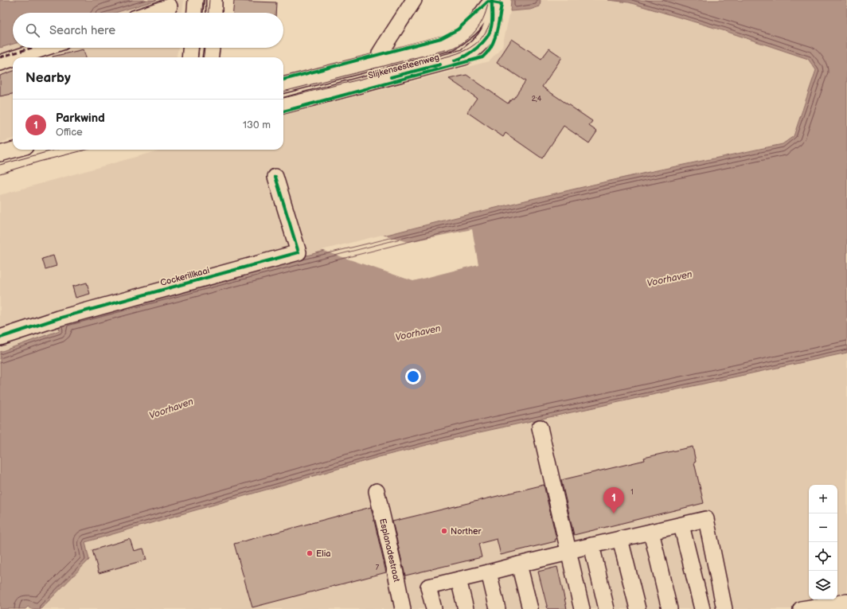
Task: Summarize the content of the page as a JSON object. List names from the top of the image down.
{
  "streets": {
    "street": ["Slijkensesteenweg", "Cockerillkaai", "Esplanadestraat"]
  },
  "water": ["Voorhaven"],
  "places": ["Norther", "Elia"],
  "house_numbers": ["2;4", "1", "7"],
  "page": {
    "search": "Search here",
    "heading": "Nearby",
    "list": [
      {
        "mark": "1",
        "name": "Parkwind",
        "note": "Office",
        "value": "130 m"
      }
    ],
    "map_buttons": ["+", "−"],
    "pins": "1"
  }
}
